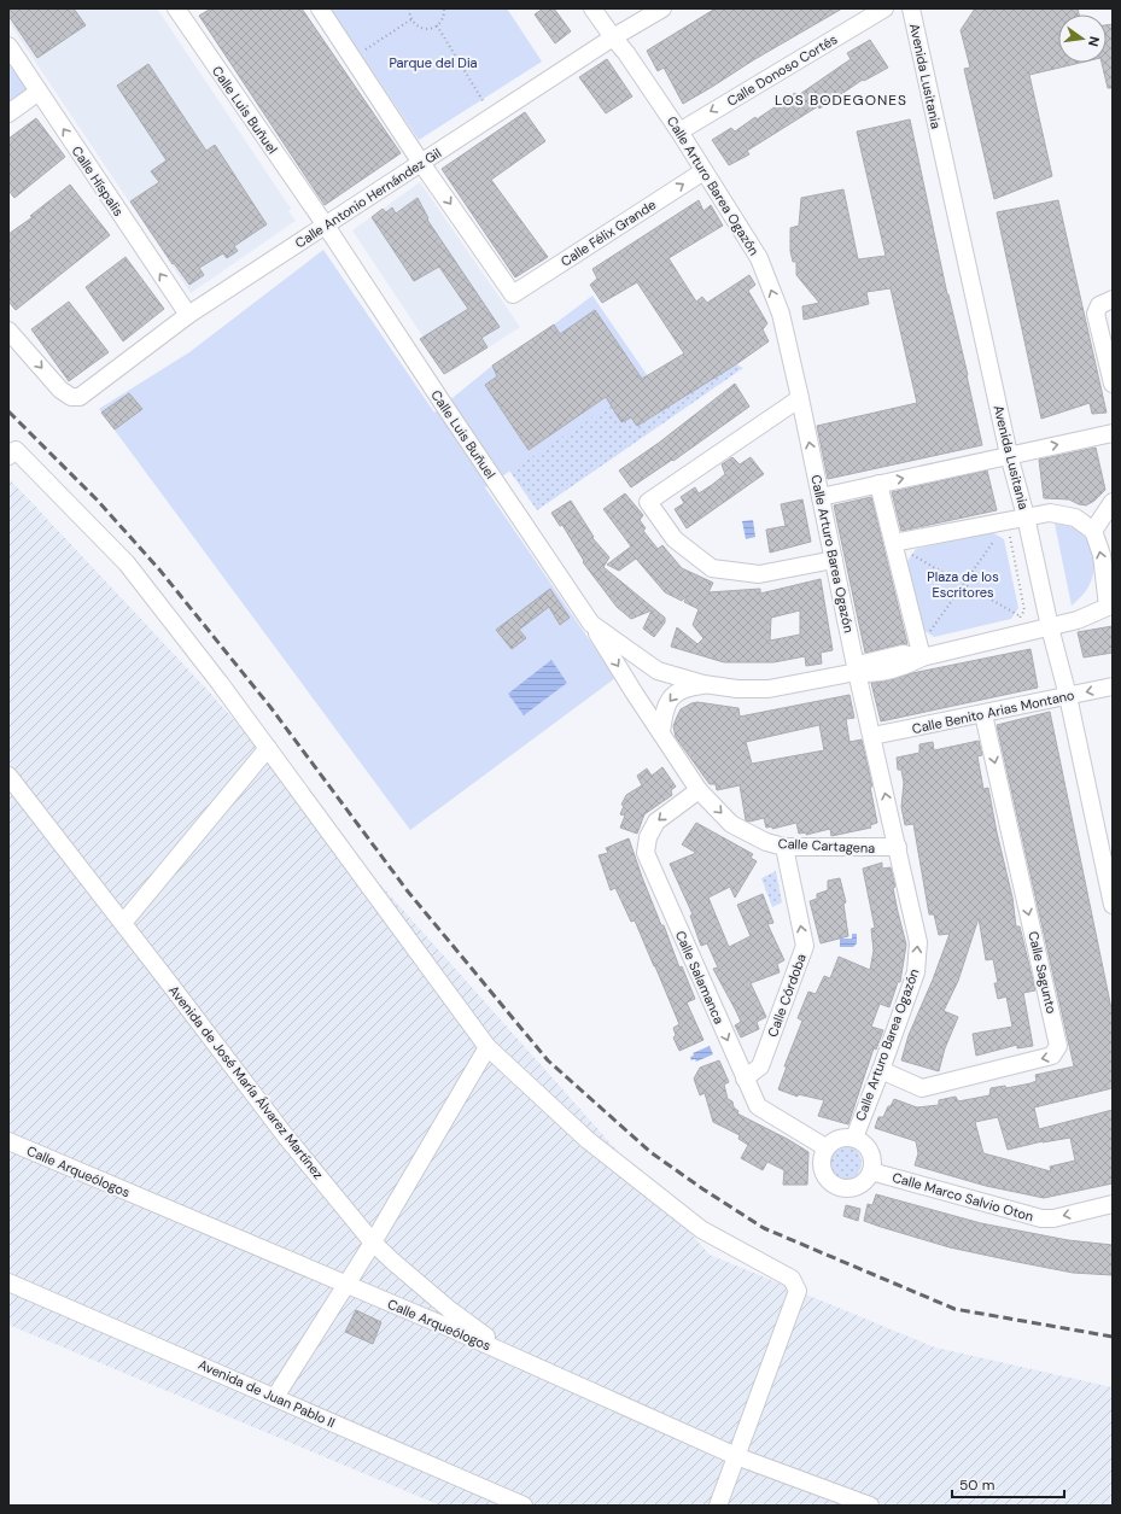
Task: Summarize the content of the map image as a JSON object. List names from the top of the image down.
{
  "streets": {
    "street": [
      "Calle Donoso Cortés",
      "Avenida Lusitania",
      "Calle Luis Buñuel",
      "Calle Híspalis",
      "Calle Arturo Barea Ogazón",
      "Calle Antonio Hernández Gil",
      "Calle Félix Grande",
      "Calle Benito Arias Montano",
      "Calle Cartagena",
      "Calle Sagunto",
      "Calle Salamanca",
      "Calle Córdoba",
      "Avenida de José María Álvarez Martínez",
      "Calle Arqueólogos",
      "Calle Marco Salvio Oton",
      "Avenida de Juan Pablo II"
    ]
  },
  "crossings": [
    ["Calle Donoso Cortés", "Calle Arturo Barea Ogazón"],
    ["Avenida Lusitania", "Calle Benito Arias Montano"],
    ["Calle Luis Buñuel", "Calle Arturo Barea Ogazón"],
    ["Calle Luis Buñuel", "Calle Antonio Hernández Gil"],
    ["Calle Luis Buñuel", "Calle Cartagena"],
    ["Calle Híspalis", "Calle Antonio Hernández Gil"],
    ["Calle Arturo Barea Ogazón", "Calle Antonio Hernández Gil"],
    ["Calle Arturo Barea Ogazón", "Calle Félix Grande"],
    ["Calle Arturo Barea Ogazón", "Calle Benito Arias Montano"],
    ["Calle Arturo Barea Ogazón", "Calle Cartagena"],
    ["Calle Arturo Barea Ogazón", "Calle Sagunto"],
    ["Calle Arturo Barea Ogazón", "Calle Salamanca"],
    ["Calle Arturo Barea Ogazón", "Calle Marco Salvio Oton"],
    ["Calle Antonio Hernández Gil", "Calle Félix Grande"],
    ["Calle Benito Arias Montano", "Calle Sagunto"],
    ["Calle Cartagena", "Calle Salamanca"],
    ["Calle Cartagena", "Calle Córdoba"],
    ["Calle Salamanca", "Calle Córdoba"],
    ["Calle Salamanca", "Calle Marco Salvio Oton"],
    ["Avenida de José María Álvarez Martínez", "Calle Arqueólogos"]
  ],
  "one_way": [
    "Calle Donoso Cortés",
    "Calle Híspalis",
    "Calle Arturo Barea Ogazón",
    "Calle Cartagena",
    "Calle Salamanca",
    "Calle Córdoba",
    "Calle Marco Salvio Oton"
  ],
  "districts": ["LOS BODEGONES"],
  "parks": ["Parque del Dia", "Plaza de los Escritores"],
  "scale_bar": "50 m",
  "north": "right"
}
